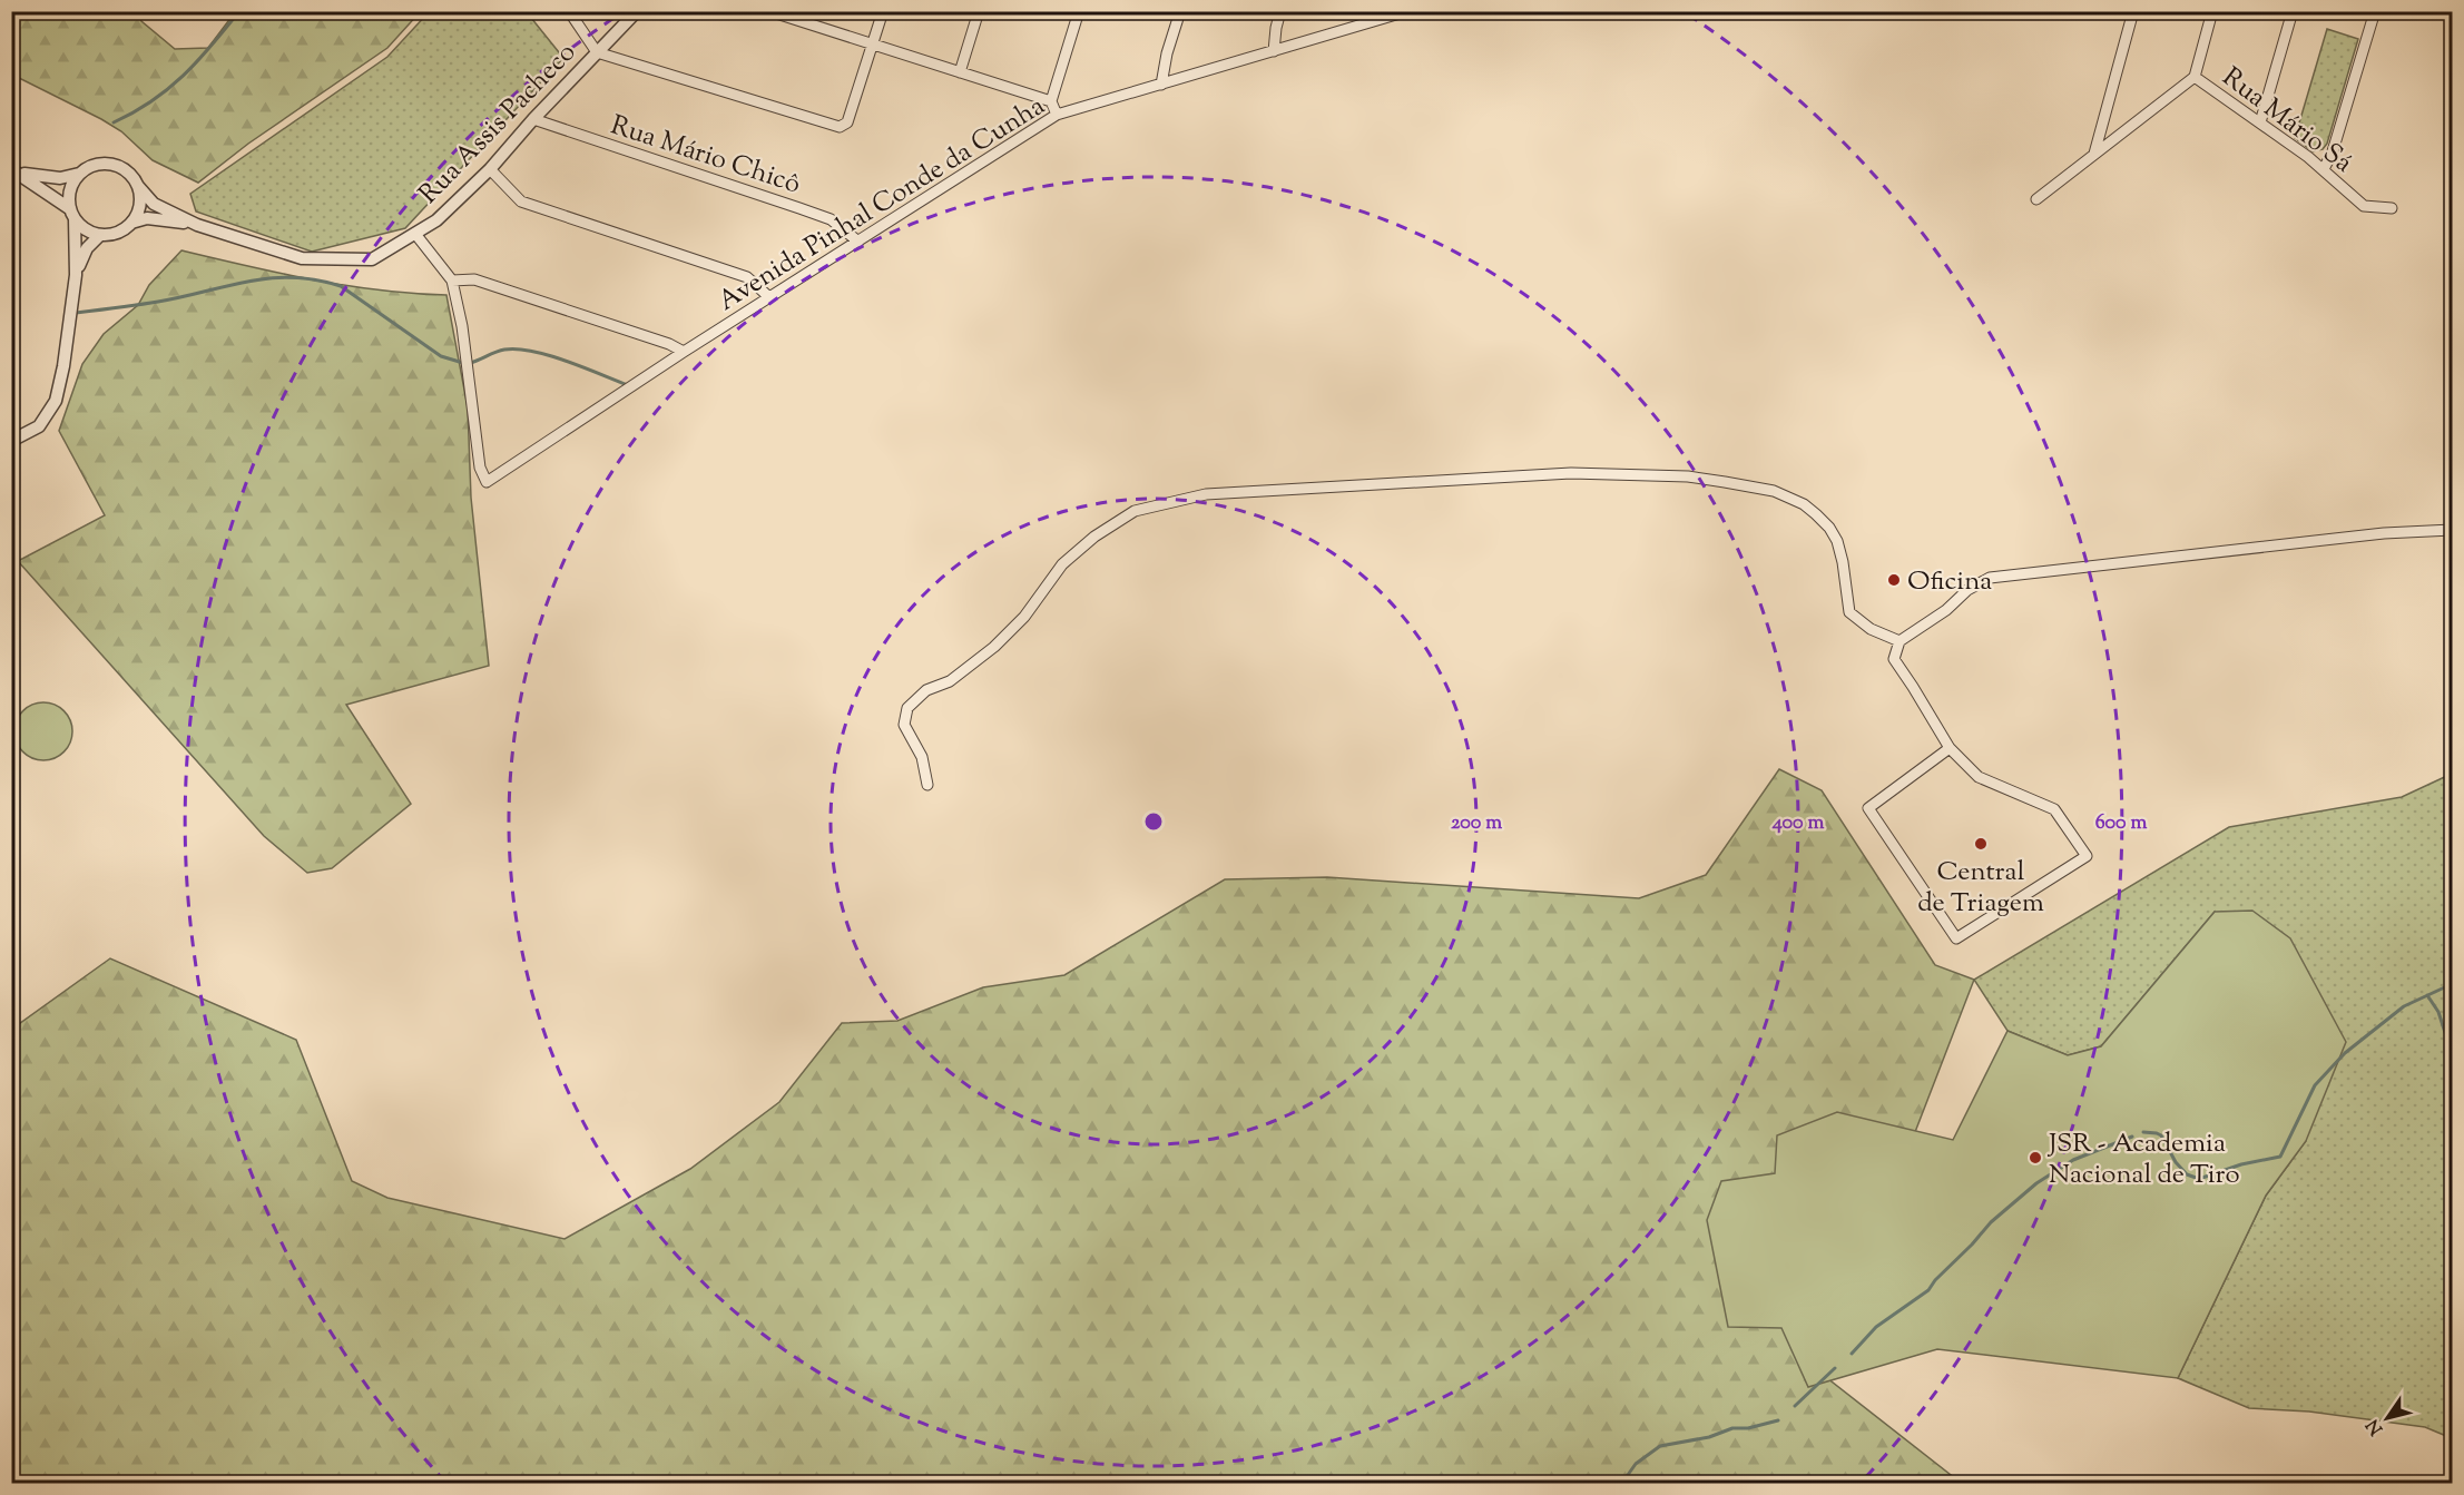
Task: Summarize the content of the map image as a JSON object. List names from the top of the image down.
{
  "streets": {
    "street": [
      "Rua Mário Sá",
      "Rua Assis Pacheco",
      "Rua Mário Chicô",
      "Avenida Pinhal Conde da Cunha"
    ]
  },
  "crossings": [
    ["Rua Assis Pacheco", "Rua Mário Chicô"],
    ["Rua Mário Chicô", "Avenida Pinhal Conde da Cunha"]
  ],
  "places": ["Oficina", "Central de Triagem", "JSR - Academia Nacional de Tiro"],
  "north": "bottom left",
  "rings": ["200 m", "400 m", "600 m"]
}
